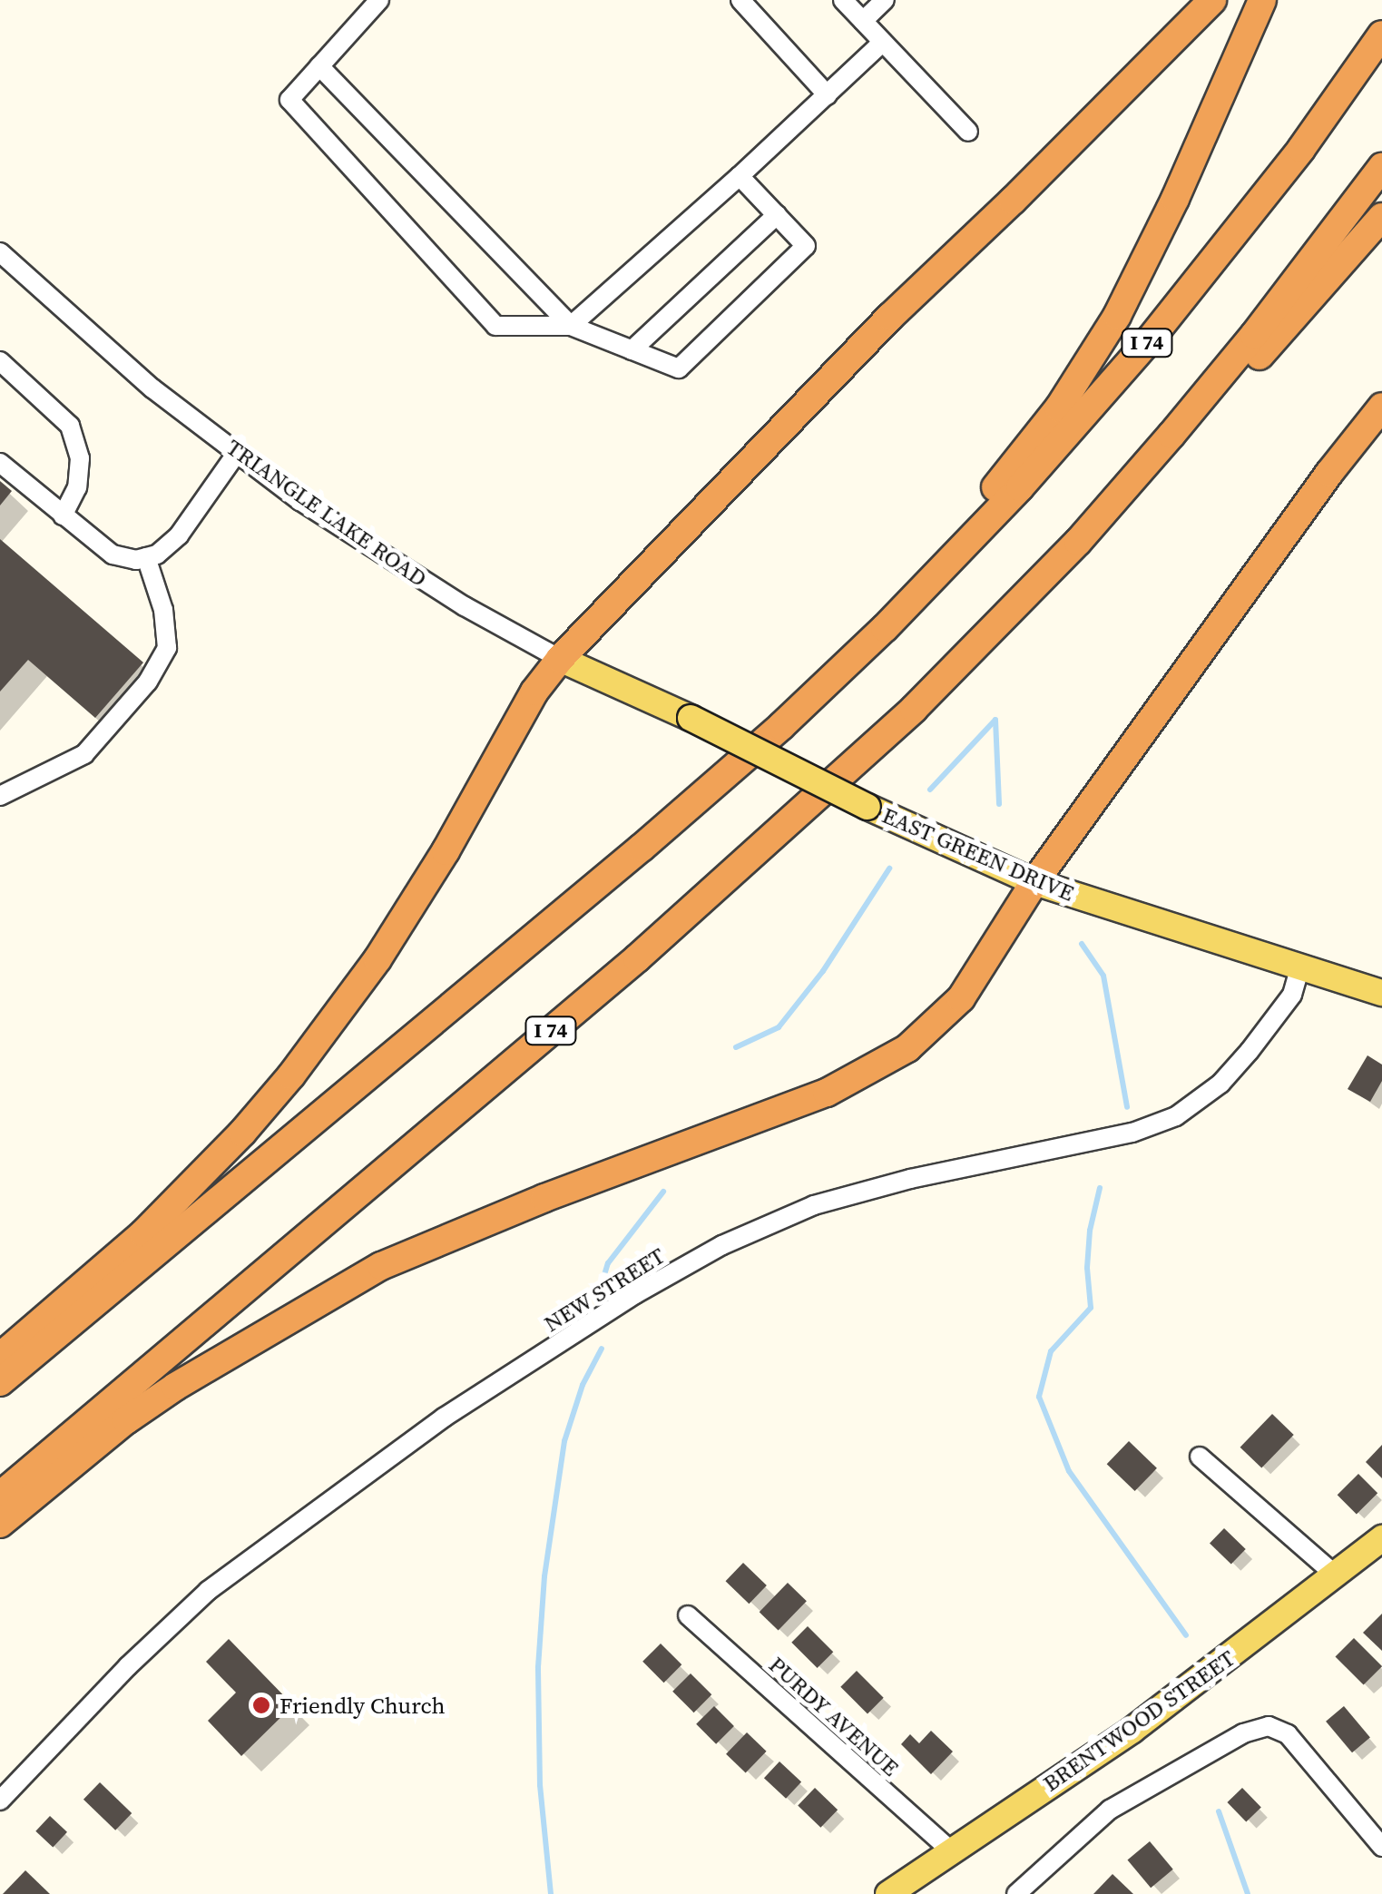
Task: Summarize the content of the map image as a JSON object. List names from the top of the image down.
{
  "streets": {
    "highway": ["I 74"],
    "main road": ["TRIANGLE LAKE ROAD", "EAST GREEN DRIVE", "BRENTWOOD STREET"],
    "street": ["NEW STREET", "PURDY AVENUE"]
  },
  "crossings": [
    ["TRIANGLE LAKE ROAD", "EAST GREEN DRIVE"],
    ["EAST GREEN DRIVE", "NEW STREET"],
    ["PURDY AVENUE", "BRENTWOOD STREET"]
  ],
  "places": ["Friendly Church"]
}
